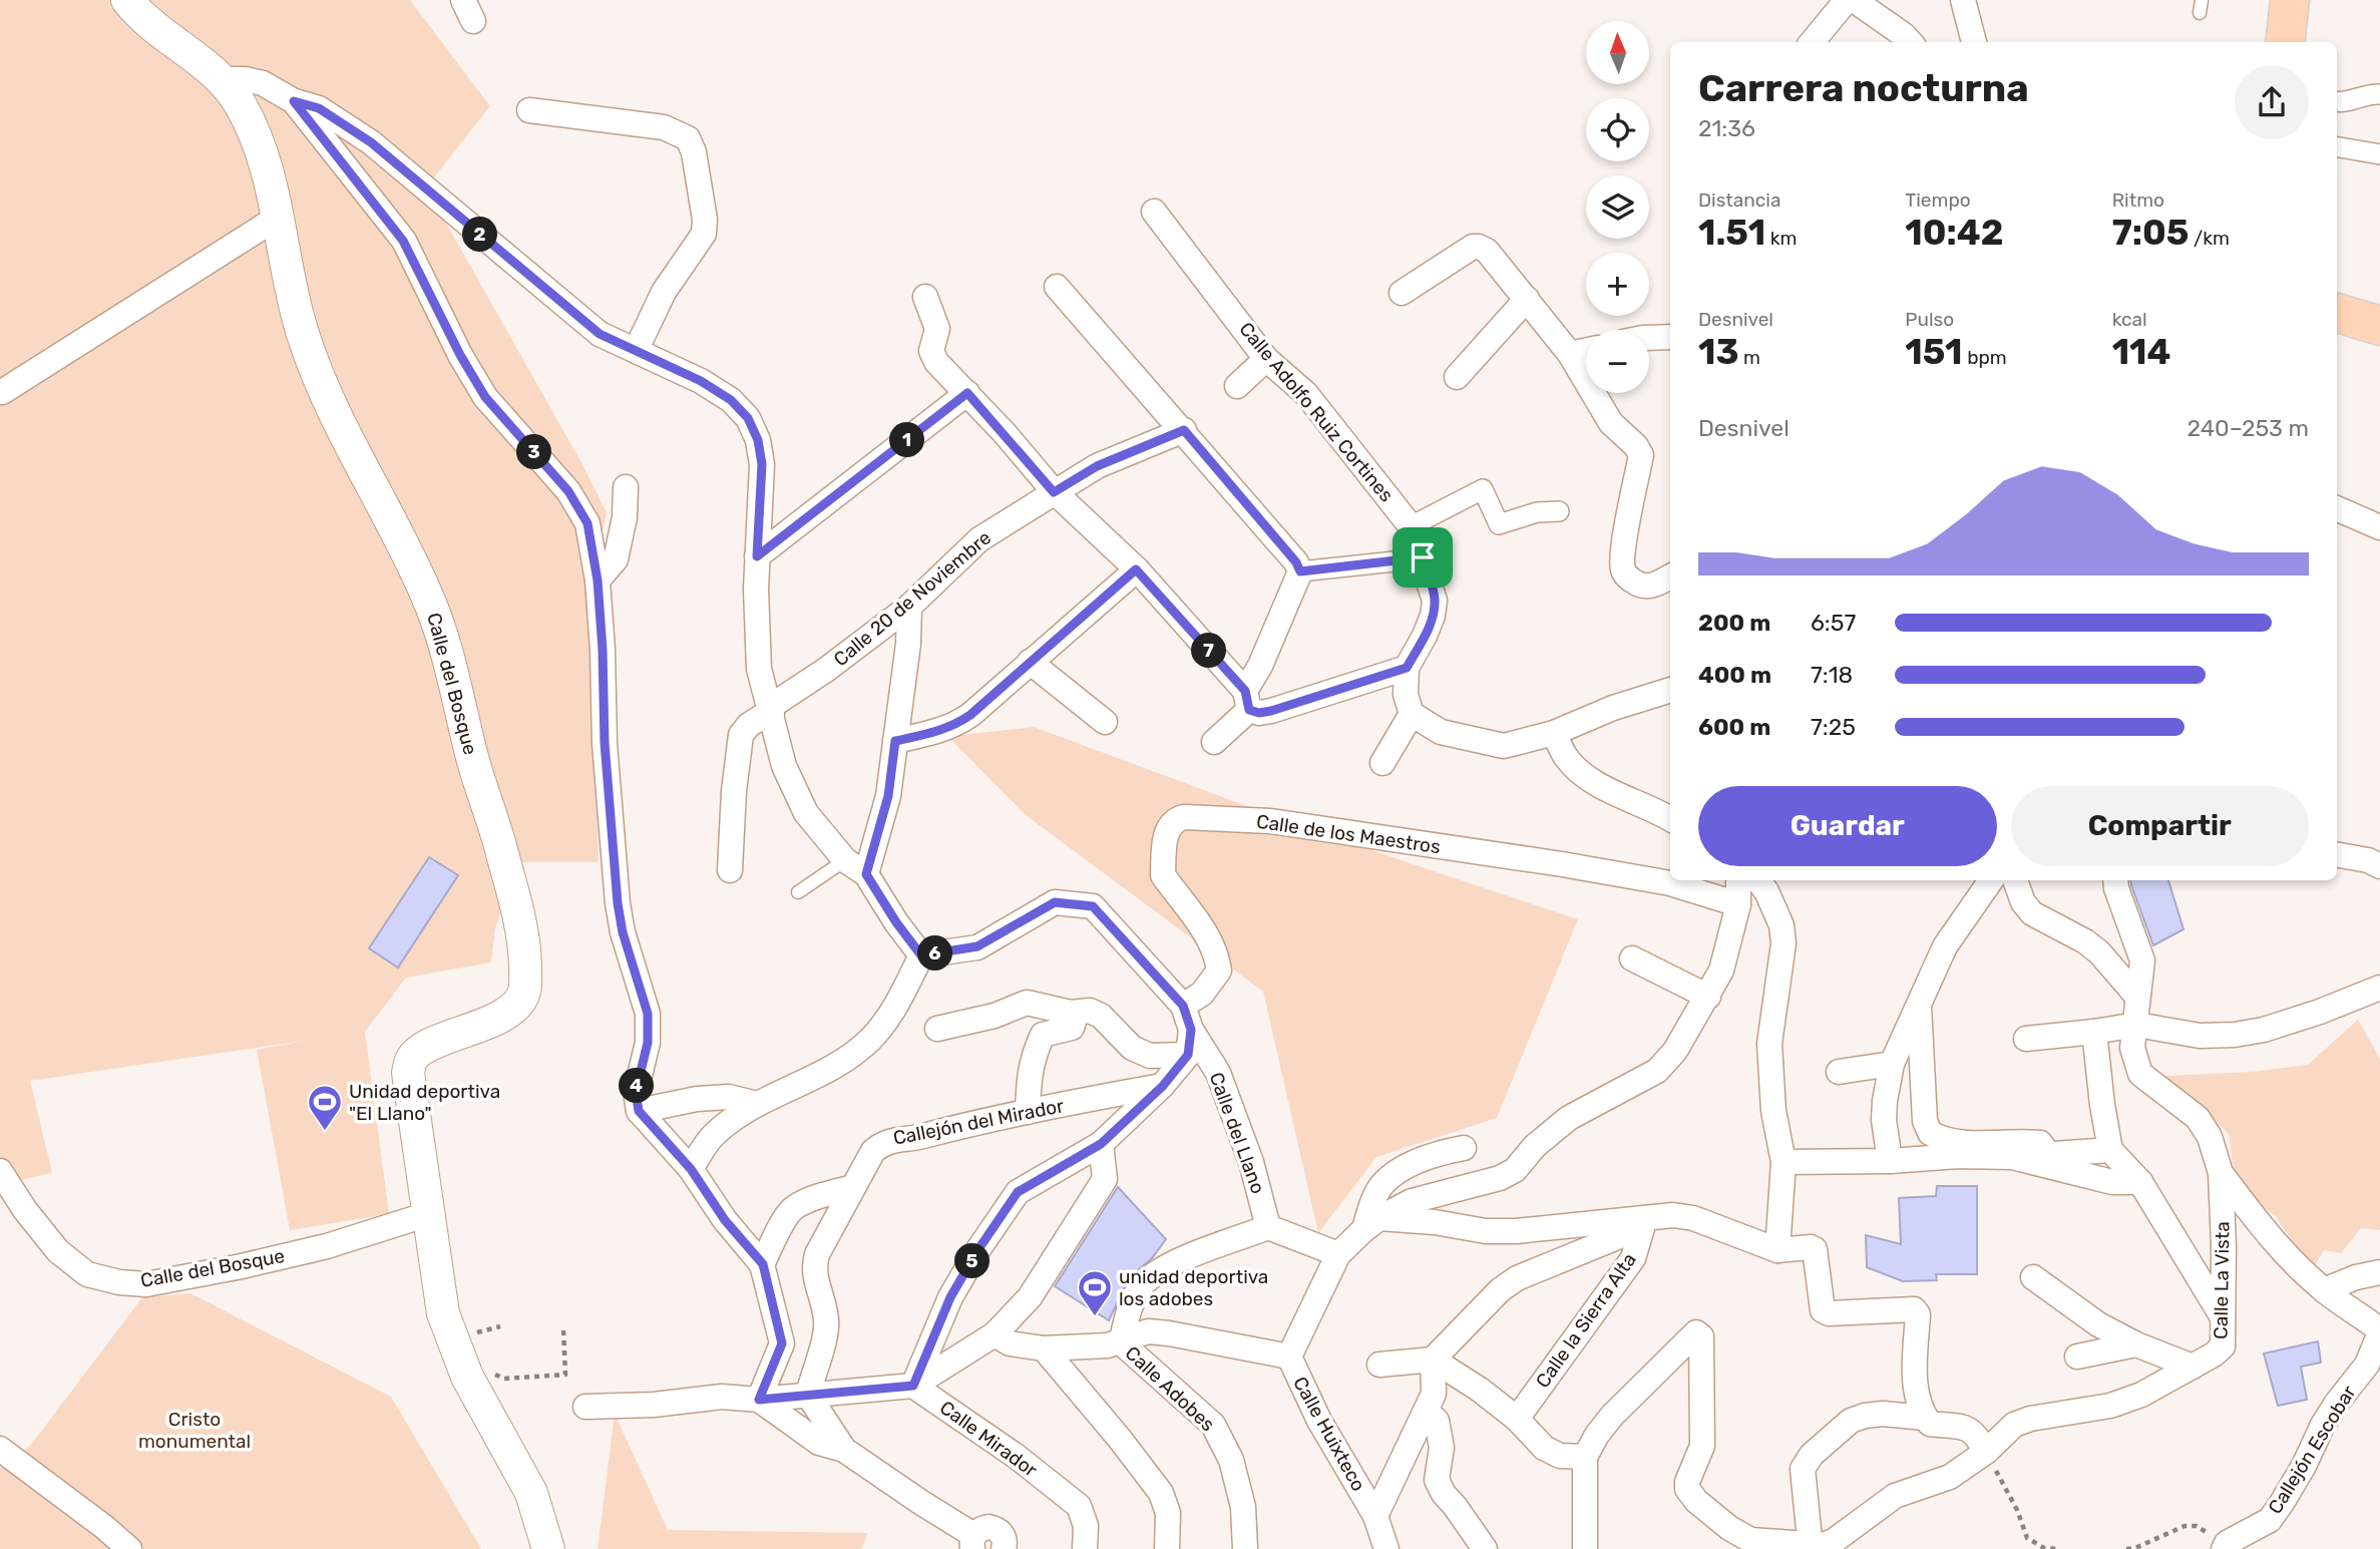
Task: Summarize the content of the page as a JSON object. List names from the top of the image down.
{
  "streets": {
    "street": [
      "Calle Adolfo Ruiz Cortines",
      "Calle 20 de Noviembre",
      "Calle del Bosque",
      "Calle de los Maestros",
      "Callejón del Mirador",
      "Calle del Llano",
      "Calle La Vista",
      "Calle la Sierra Alta",
      "Calle Adobes",
      "Calle Huixteco",
      "Calle Mirador",
      "Callejón Escobar"
    ]
  },
  "crossings": [
    ["Calle de los Maestros", "Calle del Llano"],
    ["Calle del Llano", "Calle Adobes"]
  ],
  "parks": ["Cristo monumental"],
  "places": {
    "sports": ["Unidad deportiva \"El Llano\"", "unidad deportiva los adobes"]
  },
  "north": "top",
  "page": {
    "map_buttons": ["+", "−"],
    "heading": ["Carrera nocturna", "21:36"],
    "stats": [
      ["Distancia", "1.51 km"],
      ["Tiempo", "10:42"],
      ["Ritmo", "7:05 /km"],
      ["Desnivel", "13 m"],
      ["Pulso", "151 bpm"],
      ["kcal", "114"]
    ],
    "pins": [
      "2",
      "1",
      "3",
      "7",
      "6",
      "4",
      "5"
    ],
    "chart": ["Desnivel", "240–253 m"],
    "list": [
      {
        "name": "200 m",
        "note": "6:57"
      },
      {
        "name": "400 m",
        "note": "7:18"
      },
      {
        "name": "600 m",
        "note": "7:25"
      }
    ],
    "buttons": ["Guardar", "Compartir"]
  }
}
